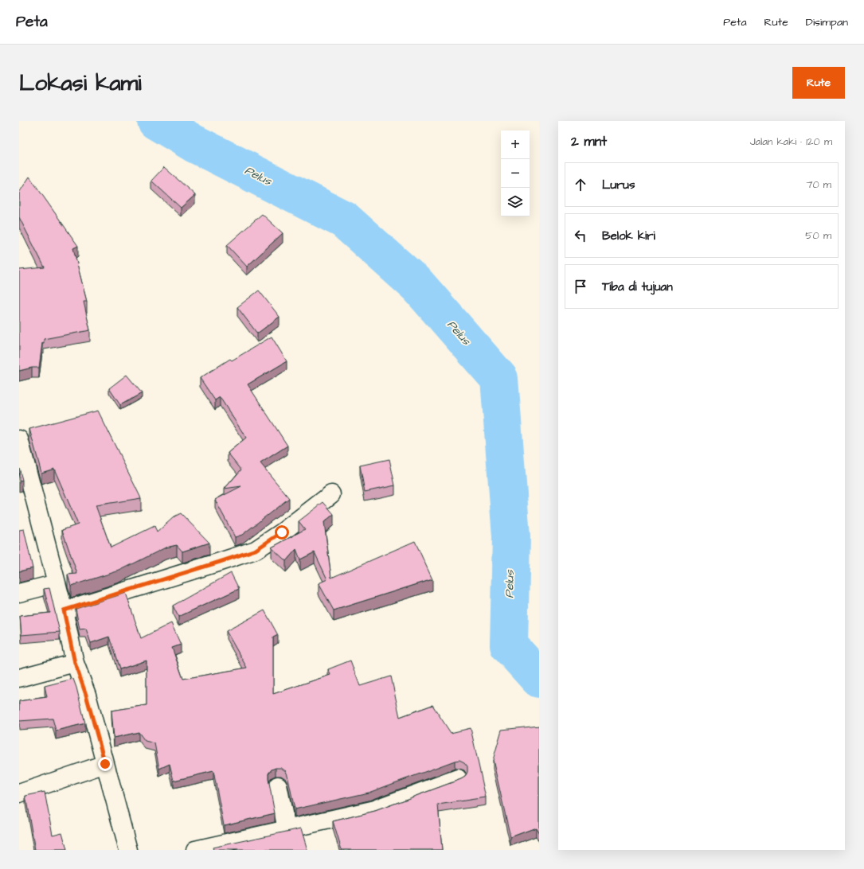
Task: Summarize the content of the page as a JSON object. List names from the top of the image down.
{
  "water": ["Pelus"],
  "page": {
    "header": "Peta",
    "nav": ["Peta", "Rute", "Disimpan"],
    "buttons": "Rute",
    "title": "Lokasi kami",
    "heading": ["2 mnt", "Jalan kaki · 120 m"],
    "map_buttons": ["+", "−"],
    "list": [
      ["Lurus", "70 m"],
      ["Belok kiri", "50 m"],
      "Tiba di tujuan"
    ]
  }
}
